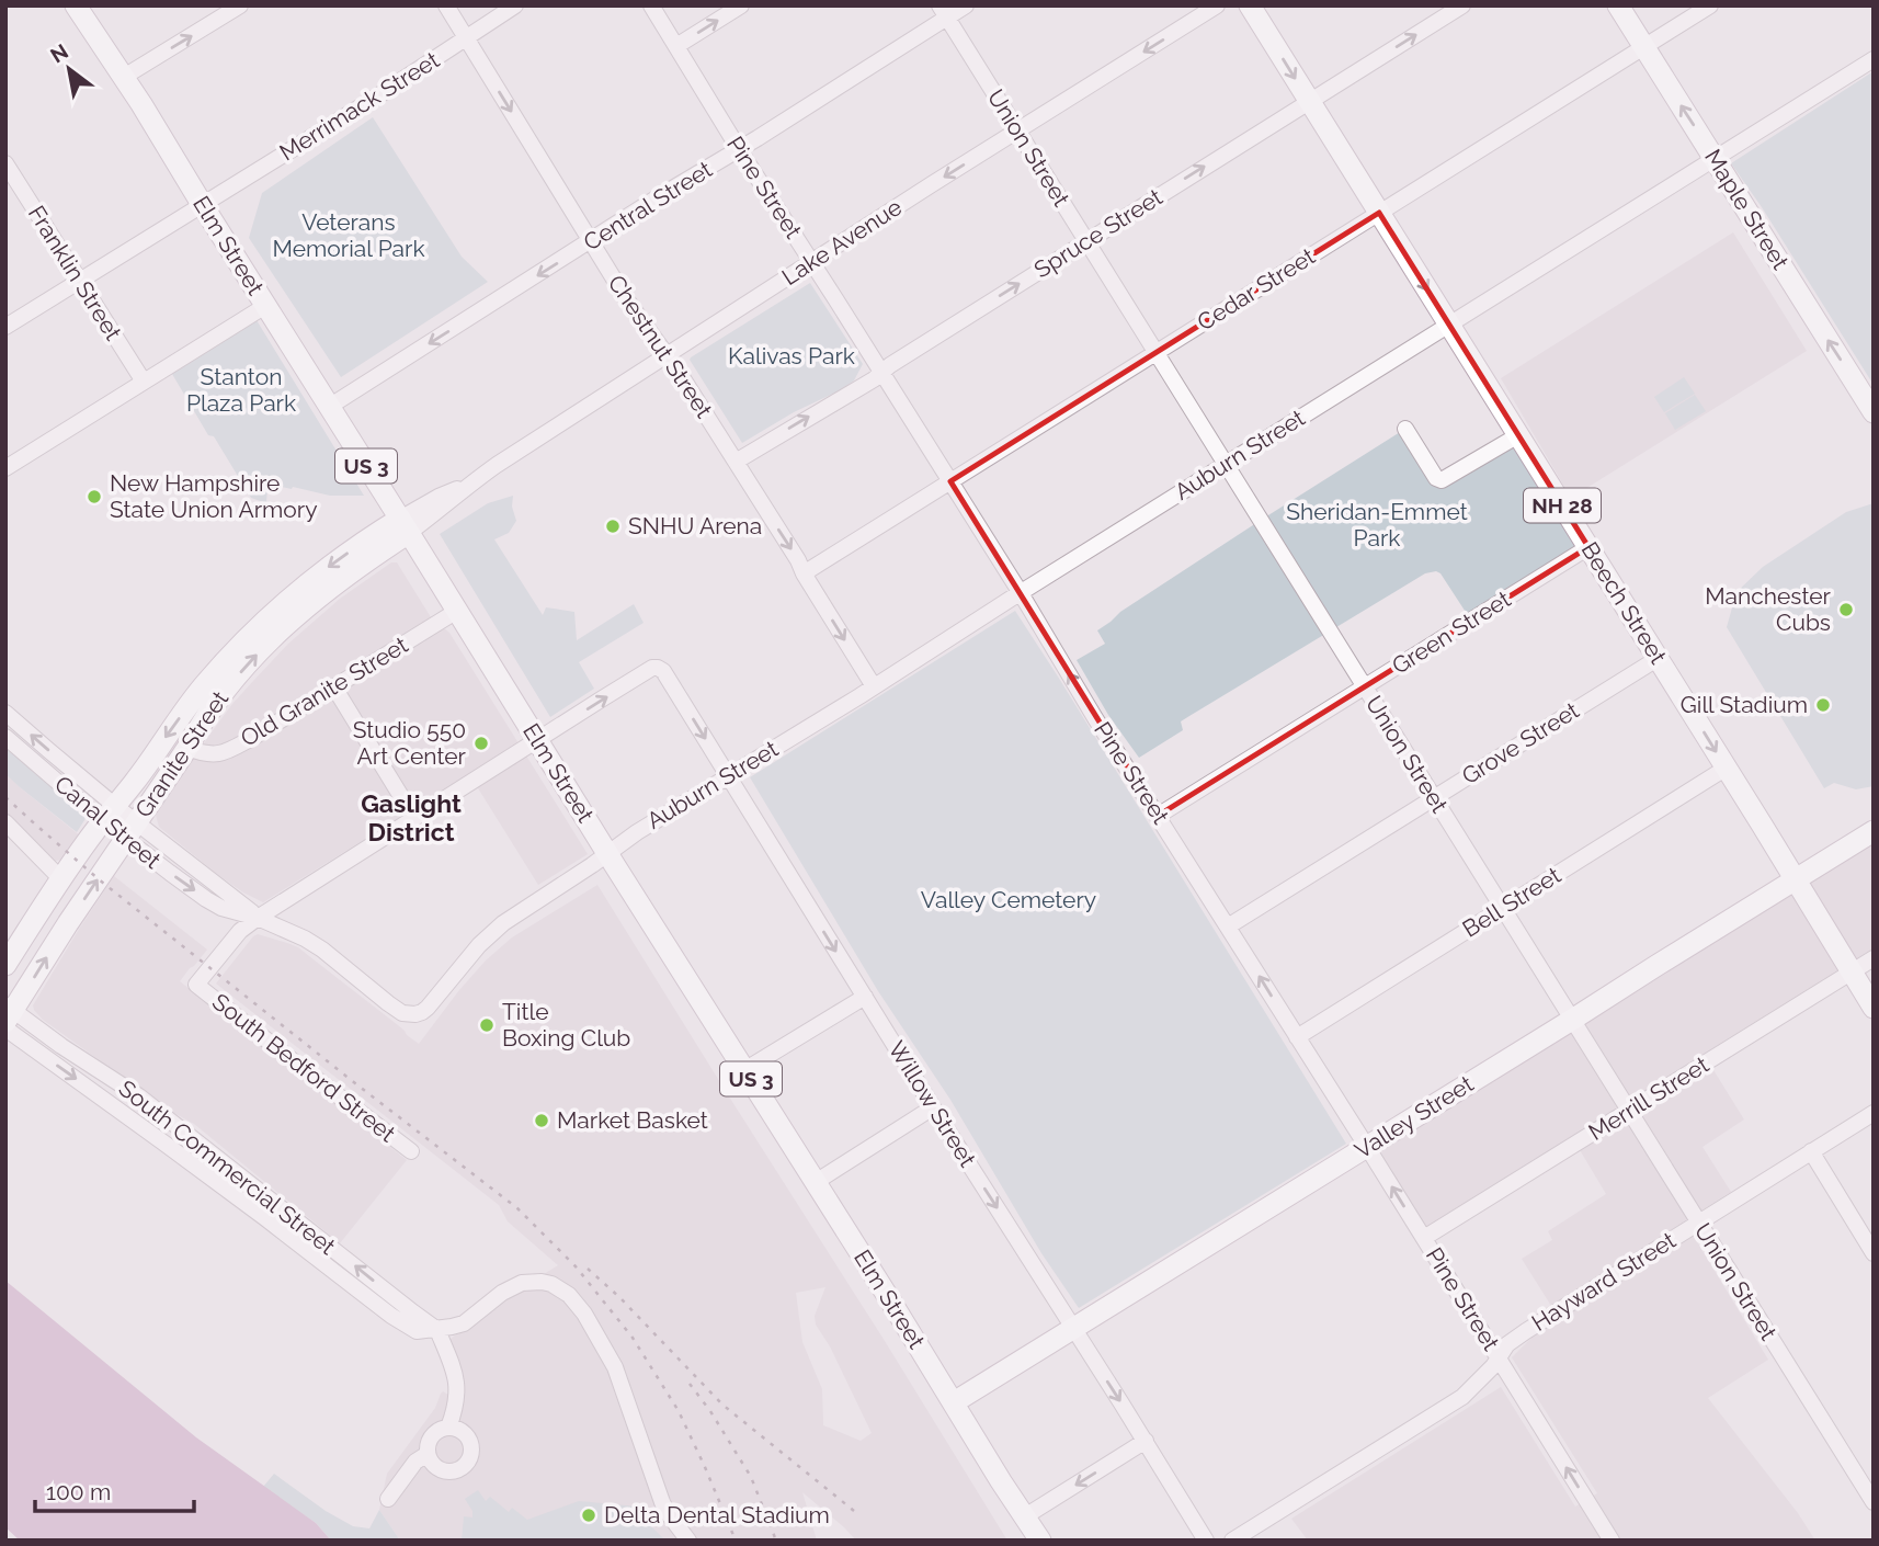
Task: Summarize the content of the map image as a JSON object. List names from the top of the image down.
{
  "streets": {
    "main road": [
      "Maple Street",
      "Elm Street",
      "US 3",
      "NH 28",
      "Beech Street",
      "Granite Street",
      "Valley Street"
    ],
    "street": [
      "Merrimack Street",
      "Union Street",
      "Pine Street",
      "Central Street",
      "Spruce Street",
      "Lake Avenue",
      "Franklin Street",
      "Cedar Street",
      "Chestnut Street",
      "Auburn Street",
      "Green Street",
      "Old Granite Street",
      "Grove Street",
      "Canal Street",
      "Bell Street",
      "South Bedford Street",
      "Merrill Street",
      "Willow Street",
      "South Commercial Street",
      "Hayward Street"
    ]
  },
  "crossings": [
    ["Merrimack Street", "Elm Street"],
    ["Merrimack Street", "Franklin Street"],
    ["Merrimack Street", "Chestnut Street"],
    ["Union Street", "Central Street"],
    ["Union Street", "Spruce Street"],
    ["Union Street", "Lake Avenue"],
    ["Union Street", "Cedar Street"],
    ["Union Street", "Auburn Street"],
    ["Union Street", "Green Street"],
    ["Union Street", "Grove Street"],
    ["Union Street", "Bell Street"],
    ["Union Street", "Merrill Street"],
    ["Union Street", "Valley Street"],
    ["Union Street", "Hayward Street"],
    ["Pine Street", "Central Street"],
    ["Pine Street", "Spruce Street"],
    ["Pine Street", "Lake Avenue"],
    ["Pine Street", "Cedar Street"],
    ["Pine Street", "Auburn Street"],
    ["Pine Street", "Green Street"],
    ["Pine Street", "Grove Street"],
    ["Pine Street", "Bell Street"],
    ["Pine Street", "Merrill Street"],
    ["Pine Street", "Valley Street"],
    ["Pine Street", "Hayward Street"],
    ["Central Street", "Elm Street"],
    ["Central Street", "Chestnut Street"],
    ["Maple Street", "Cedar Street"],
    ["Maple Street", "Auburn Street"],
    ["Spruce Street", "Chestnut Street"],
    ["Spruce Street", "Beech Street"],
    ["Lake Avenue", "Elm Street"],
    ["Lake Avenue", "Chestnut Street"],
    ["Lake Avenue", "Granite Street"],
    ["Elm Street", "Auburn Street"],
    ["Elm Street", "Old Granite Street"],
    ["Elm Street", "Granite Street"],
    ["Elm Street", "Willow Street"],
    ["Elm Street", "Valley Street"],
    ["Cedar Street", "Chestnut Street"],
    ["Cedar Street", "Beech Street"],
    ["Chestnut Street", "Auburn Street"],
    ["Auburn Street", "Beech Street"],
    ["Auburn Street", "Canal Street"],
    ["Auburn Street", "Willow Street"],
    ["Beech Street", "Green Street"],
    ["Beech Street", "Grove Street"],
    ["Beech Street", "Bell Street"],
    ["Beech Street", "Merrill Street"],
    ["Beech Street", "Valley Street"],
    ["Old Granite Street", "Granite Street"],
    ["Granite Street", "Canal Street"],
    ["Granite Street", "South Commercial Street"],
    ["Canal Street", "South Bedford Street"],
    ["Willow Street", "Valley Street"]
  ],
  "one_way": [
    "Pine Street",
    "Central Street",
    "Maple Street",
    "Spruce Street",
    "Lake Avenue",
    "Chestnut Street",
    "Willow Street"
  ],
  "districts": ["Gaslight District"],
  "parks": [
    "Veterans Memorial Park",
    "Kalivas Park",
    "Stanton Plaza Park",
    "Sheridan-Emmet Park",
    "Valley Cemetery"
  ],
  "places": [
    "New Hampshire State Union Armory",
    "SNHU Arena",
    "Manchester Cubs",
    "Gill Stadium",
    "Studio 550 Art Center",
    "Title Boxing Club",
    "Market Basket",
    "Delta Dental Stadium"
  ],
  "scale_bar": "100 m",
  "north": "top left"
}
